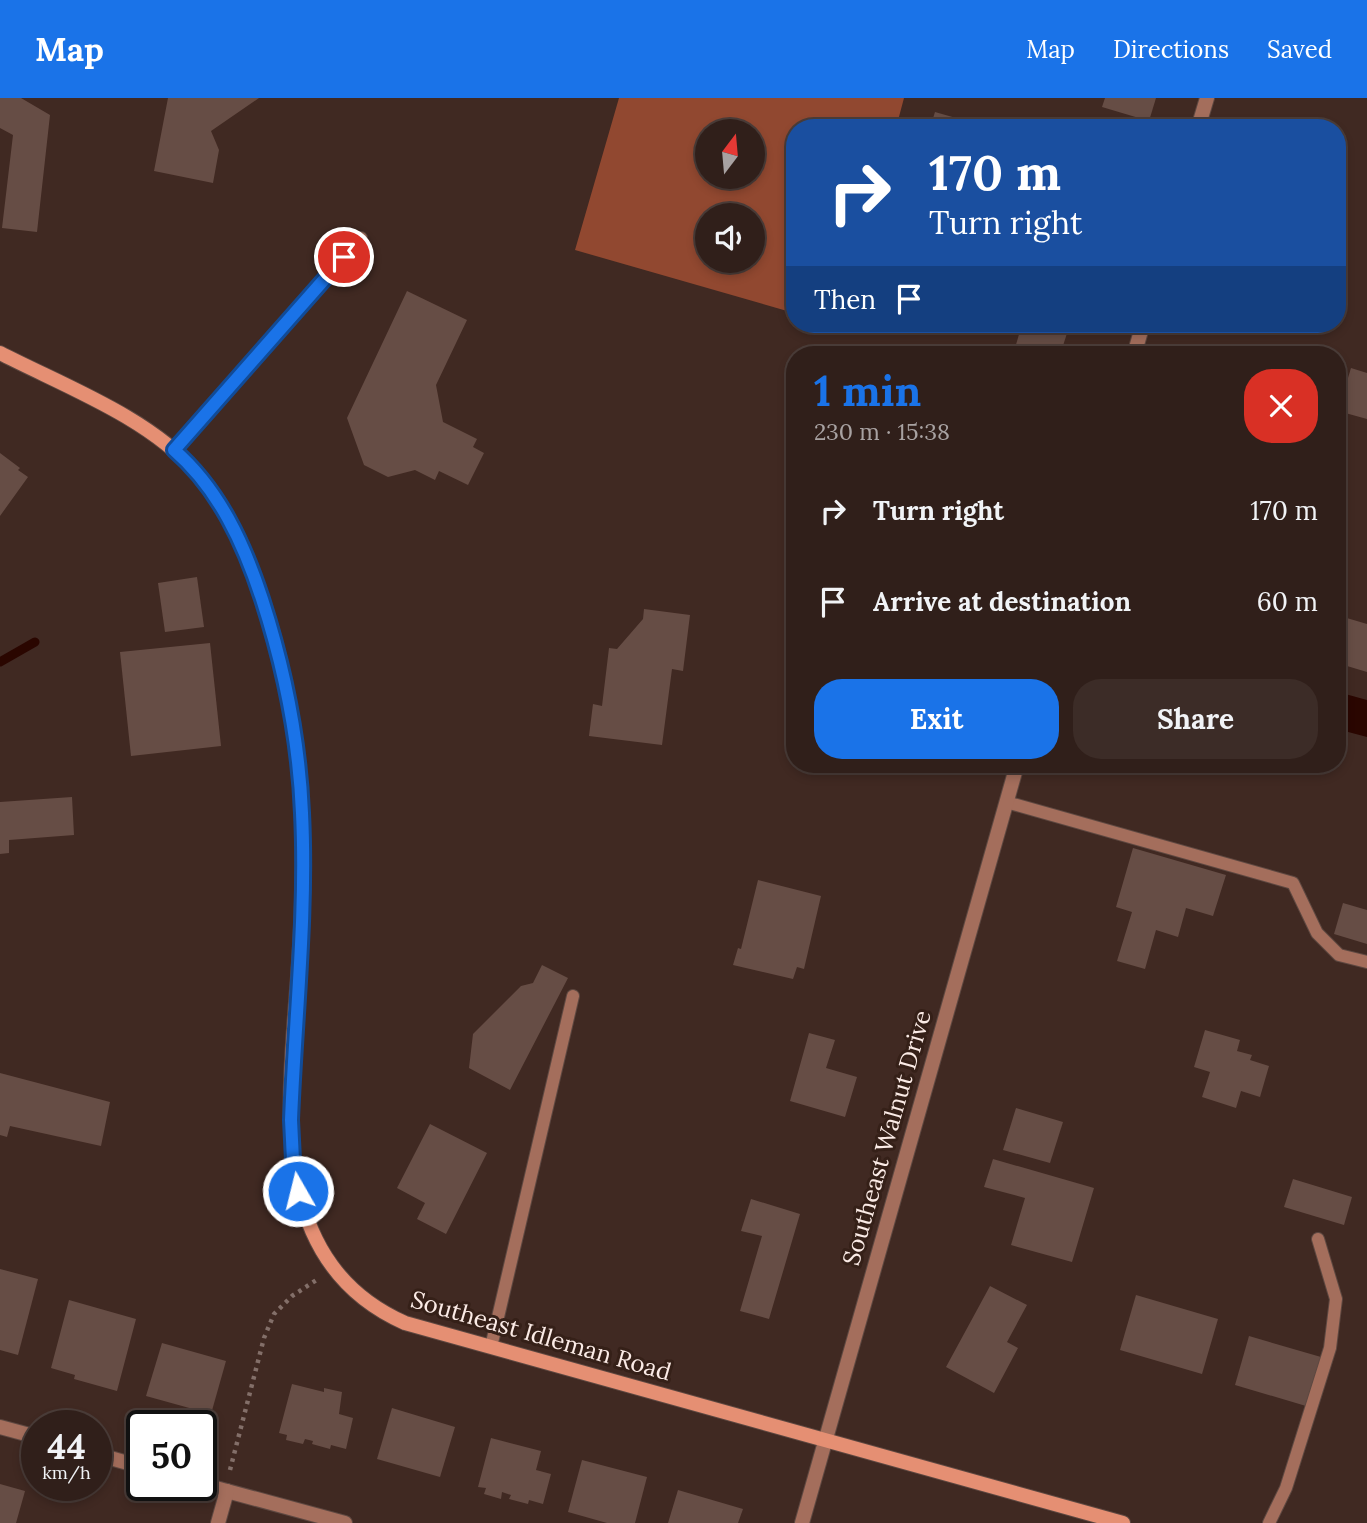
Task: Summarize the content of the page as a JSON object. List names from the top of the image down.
{
  "streets": {
    "main road": ["Southeast Idleman Road"],
    "street": ["Southeast Walnut Drive"]
  },
  "crossings": [
    ["Southeast Walnut Drive", "Southeast Idleman Road"]
  ],
  "north": "top",
  "page": {
    "header": "Map",
    "nav": ["Map", "Directions", "Saved"],
    "turn": ["170 m", "Turn right"],
    "then": "Then",
    "heading": ["1 min", "230 m · 15:38"],
    "list": [
      {
        "name": "Turn right",
        "value": "170 m"
      },
      {
        "name": "Arrive at destination",
        "value": "60 m"
      }
    ],
    "buttons": ["Exit", "Share"],
    "speed": "44 km/h",
    "limit": "50"
  }
}
